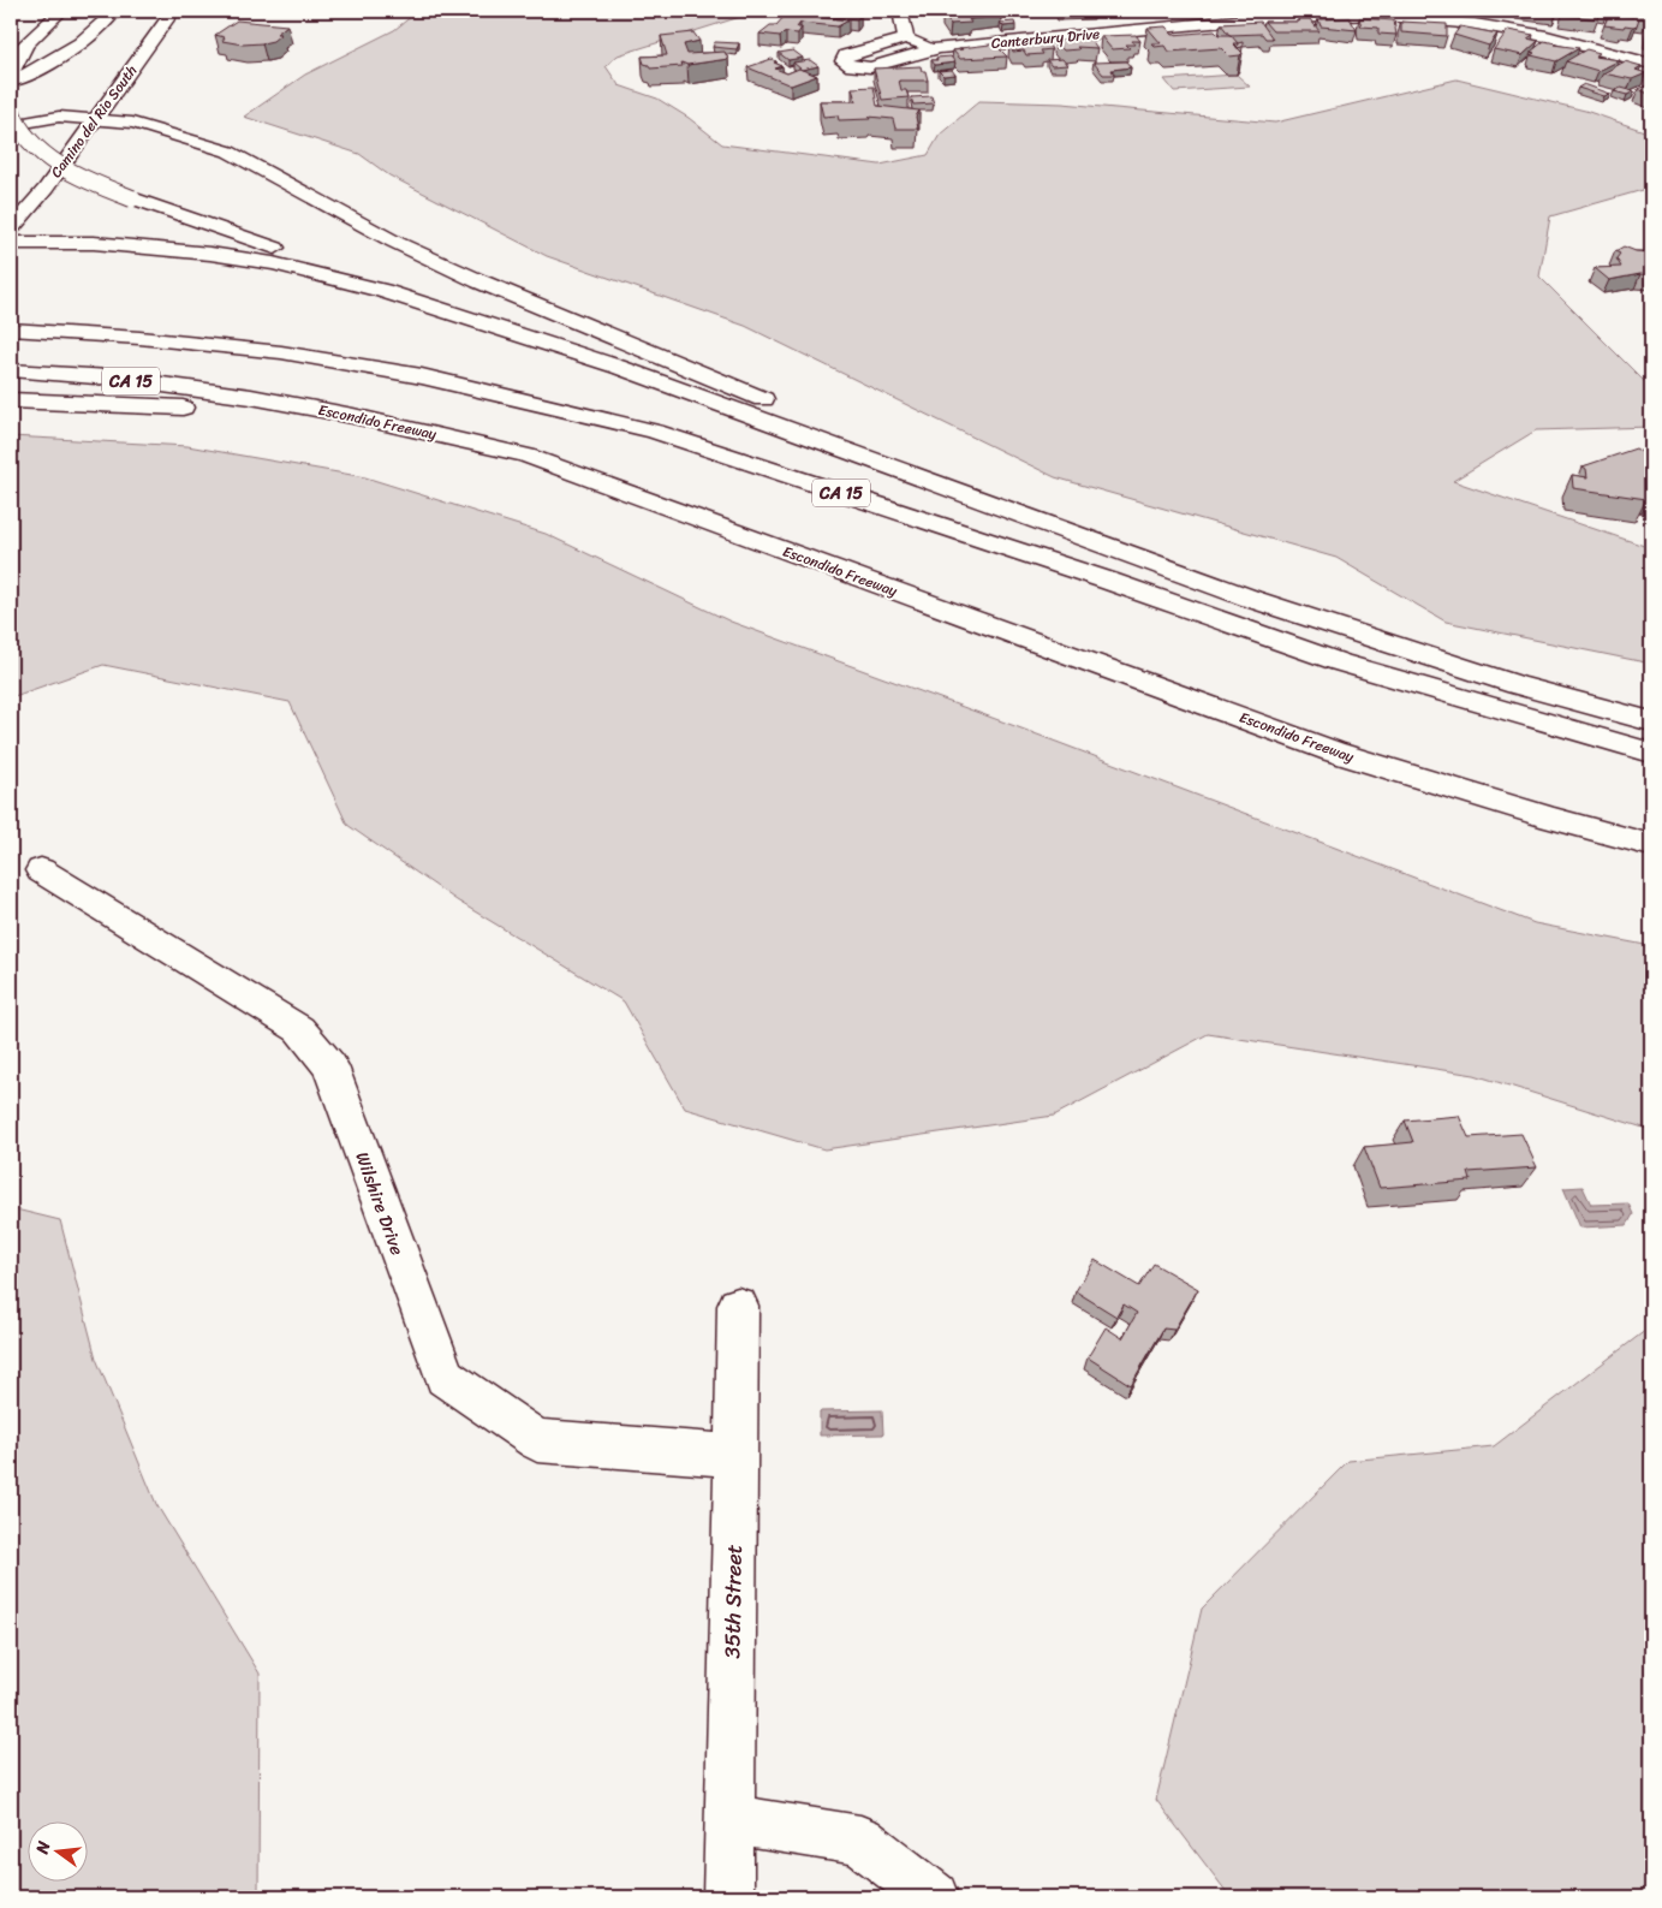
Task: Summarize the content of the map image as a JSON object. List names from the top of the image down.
{
  "streets": {
    "main road": [
      "Canterbury Drive",
      "Camino del Rio South",
      "CA 15",
      "Escondido Freeway",
      "Wilshire Drive",
      "35th Street"
    ]
  },
  "crossings": [
    ["Wilshire Drive", "35th Street"]
  ],
  "north": "left"
}
